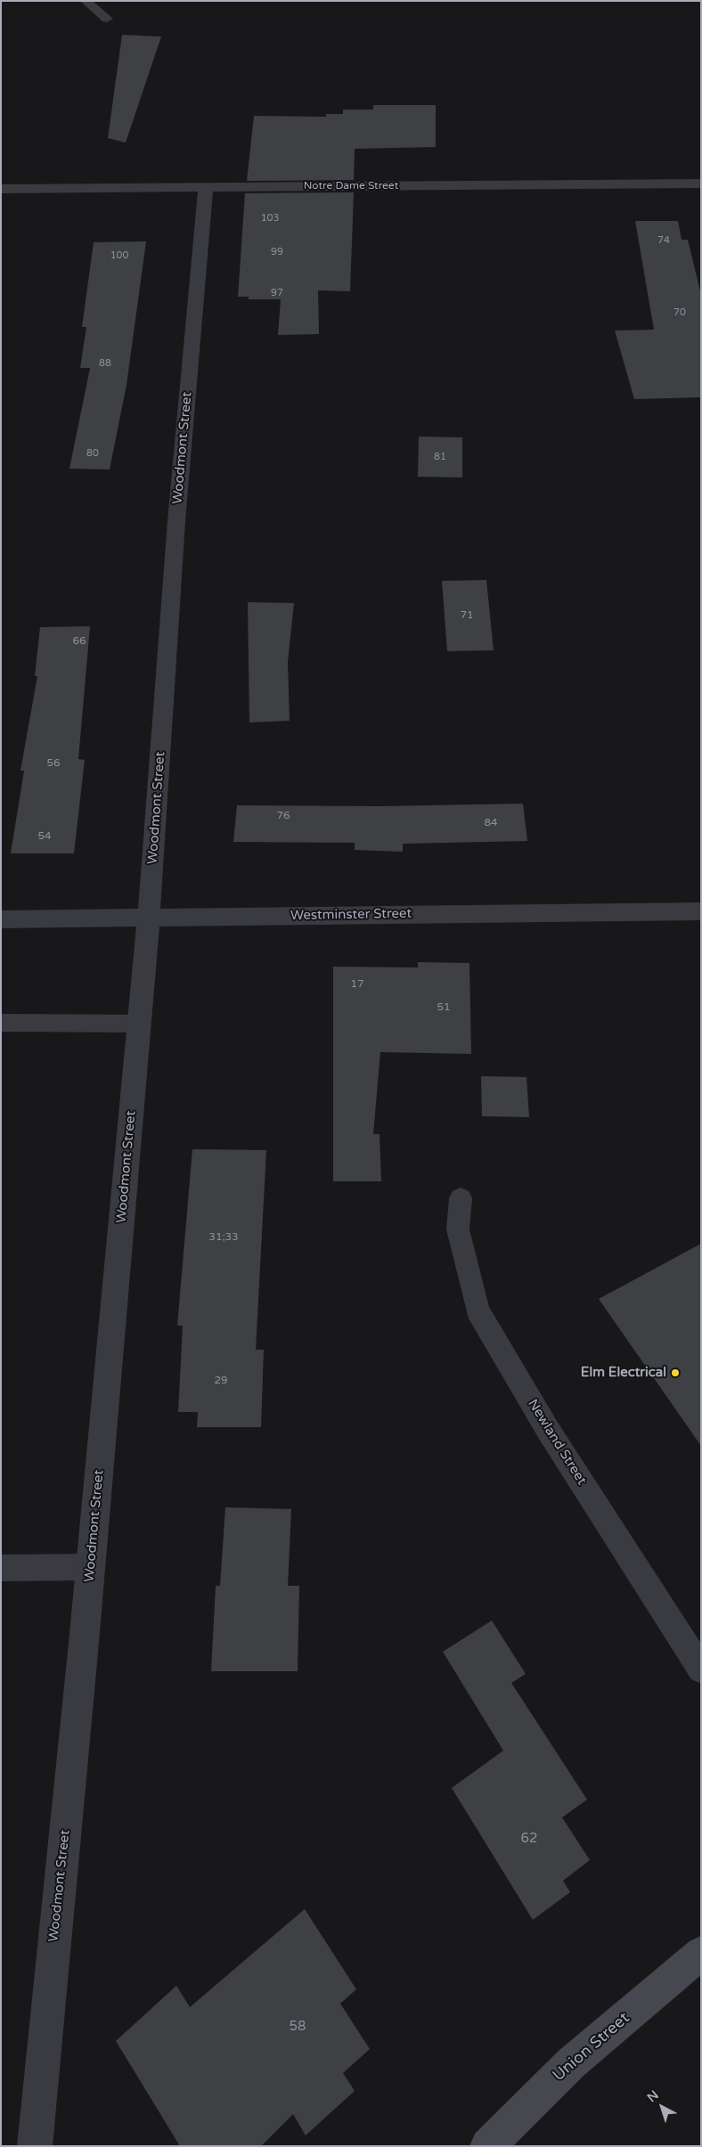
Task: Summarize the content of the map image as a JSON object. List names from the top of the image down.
{
  "streets": {
    "main road": ["Union Street"],
    "street": ["Notre Dame Street", "Woodmont Street", "Westminster Street"],
    "lane": ["Newland Street"]
  },
  "crossings": [
    ["Notre Dame Street", "Woodmont Street"],
    ["Woodmont Street", "Westminster Street"]
  ],
  "places": ["Elm Electrical"],
  "house_numbers": [
    "103",
    "74",
    "99",
    "100",
    "97",
    "70",
    "88",
    "80",
    "81",
    "71",
    "66",
    "56",
    "76",
    "84",
    "54",
    "17",
    "51",
    "31;33",
    "29",
    "62",
    "58"
  ],
  "north": "top left"
}
